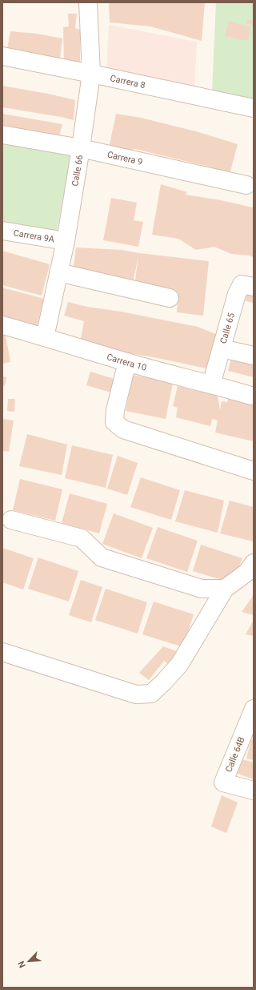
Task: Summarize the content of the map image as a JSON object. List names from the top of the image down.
{
  "streets": {
    "street": [
      "Carrera 8",
      "Carrera 9",
      "Calle 66",
      "Carrera 9A",
      "Calle 65",
      "Carrera 10",
      "Calle 64B"
    ]
  },
  "crossings": [
    ["Carrera 8", "Calle 66"],
    ["Carrera 9", "Calle 66"],
    ["Calle 66", "Carrera 9A"],
    ["Calle 66", "Carrera 10"],
    ["Calle 65", "Carrera 10"]
  ],
  "north": "bottom left"
}
